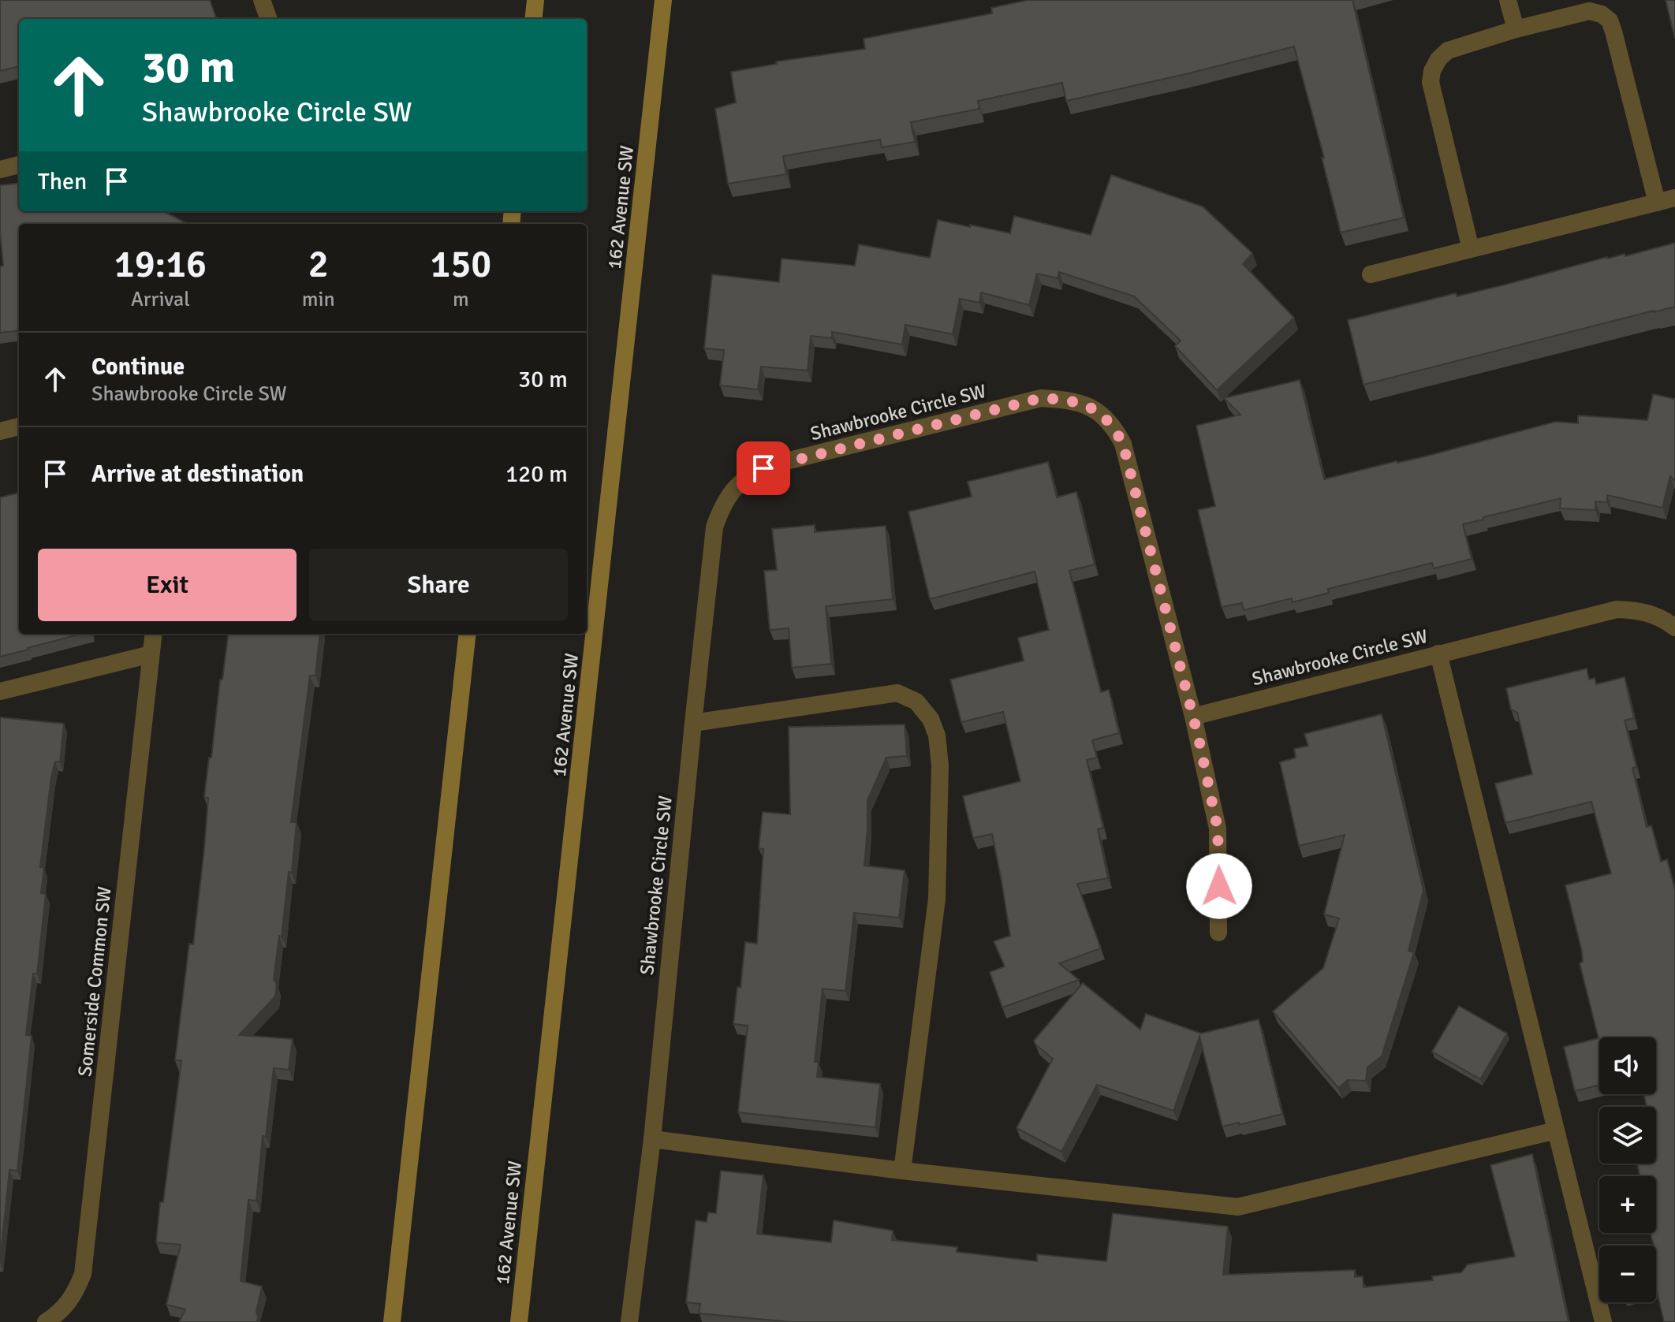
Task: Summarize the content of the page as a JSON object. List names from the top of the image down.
{
  "streets": {
    "main road": ["162 Avenue SW"],
    "street": ["Shawbrooke Circle SW", "Somerside Common SW"]
  },
  "page": {
    "turn": ["30 m", "Shawbrooke Circle SW"],
    "then": "Then",
    "eta": [
      "19:16",
      "Arrival",
      "2",
      "min",
      "150",
      "m"
    ],
    "list": [
      {
        "name": "Continue",
        "note": "Shawbrooke Circle SW",
        "value": "30 m"
      },
      {
        "name": "Arrive at destination",
        "value": "120 m"
      }
    ],
    "buttons": ["Exit", "Share"],
    "map_buttons": ["+", "−"]
  }
}
